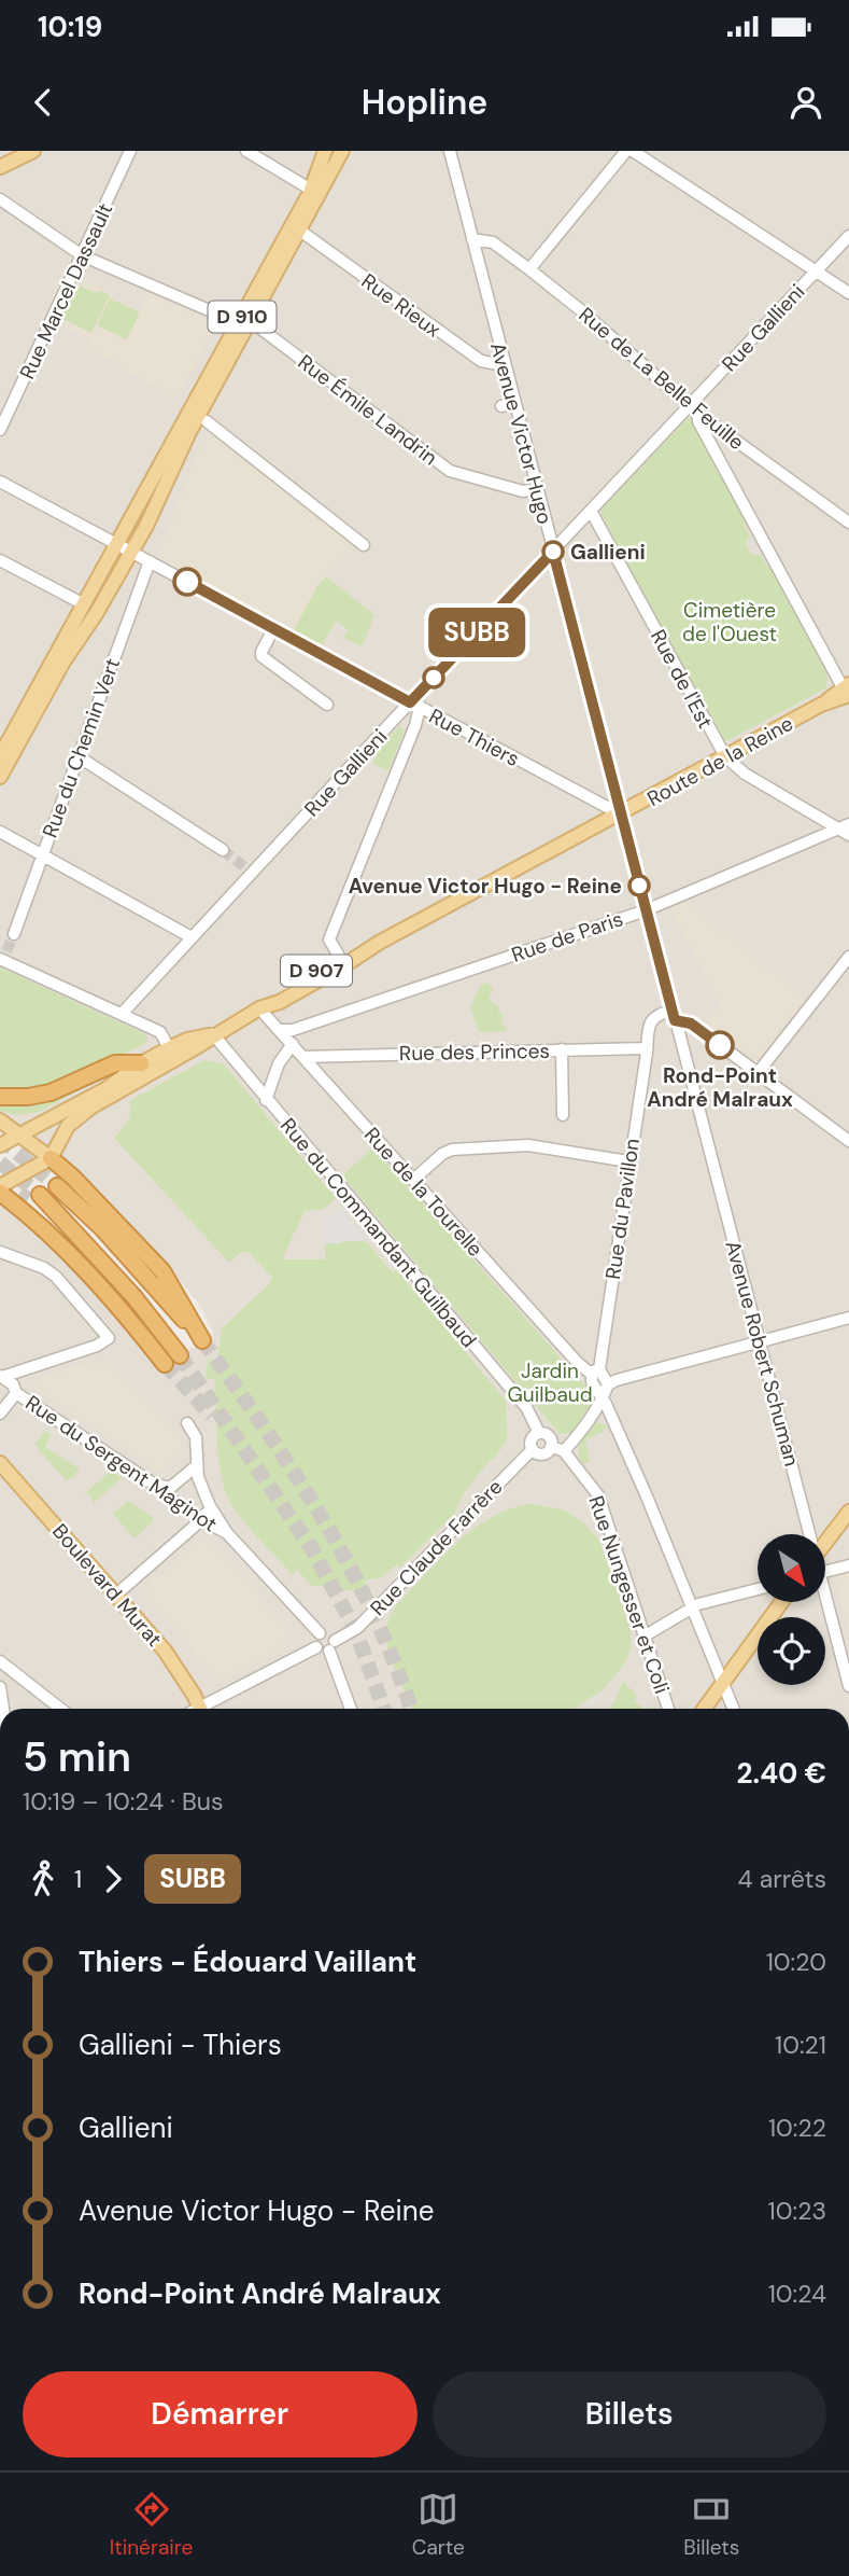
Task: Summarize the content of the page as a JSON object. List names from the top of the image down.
{
  "streets": {
    "main road": [
      "D 910",
      "Route de la Reine",
      "D 907",
      "Boulevard Murat"
    ],
    "street": [
      "Rue Marcel Dassault",
      "Rue Rieux",
      "Rue Gallieni",
      "Rue de La Belle Feuille",
      "Rue Émile Landrin",
      "Avenue Victor Hugo",
      "Rue de l'Est",
      "Rue Thiers",
      "Rue du Chemin Vert",
      "Rue de Paris",
      "Rue des Princes",
      "Rue de la Tourelle",
      "Rue du Pavillon",
      "Rue du Commandant Guilbaud",
      "Avenue Robert Schuman",
      "Rue du Sergent Maginot",
      "Rue Claude Farrère",
      "Rue Nungesser et Coli"
    ]
  },
  "crossings": [
    ["Rue Marcel Dassault", "Rue Émile Landrin"],
    ["Rue Rieux", "D 910"],
    ["Rue Rieux", "Avenue Victor Hugo"],
    ["D 910", "Rue Émile Landrin"],
    ["D 910", "Rue Thiers"],
    ["Rue Gallieni", "Rue de La Belle Feuille"],
    ["Rue Gallieni", "Avenue Victor Hugo"],
    ["Rue Gallieni", "Rue de l'Est"],
    ["Rue Gallieni", "Rue Thiers"],
    ["Rue de La Belle Feuille", "Avenue Victor Hugo"],
    ["Rue Émile Landrin", "Avenue Victor Hugo"],
    ["Avenue Victor Hugo", "Rue Thiers"],
    ["Avenue Victor Hugo", "Route de la Reine"],
    ["Avenue Victor Hugo", "Rue de Paris"],
    ["Avenue Victor Hugo", "Avenue Robert Schuman"],
    ["Rue de l'Est", "Route de la Reine"],
    ["Rue de l'Est", "Rue de Paris"],
    ["Rue Thiers", "Rue du Chemin Vert"],
    ["Rue Thiers", "Route de la Reine"],
    ["Route de la Reine", "Rue de la Tourelle"],
    ["Route de la Reine", "Rue du Commandant Guilbaud"],
    ["Rue de Paris", "Rue de la Tourelle"],
    ["Rue des Princes", "Rue de la Tourelle"],
    ["Rue des Princes", "Rue du Pavillon"],
    ["Rue de la Tourelle", "Rue du Pavillon"],
    ["Rue du Commandant Guilbaud", "Rue Claude Farrère"],
    ["Rue du Commandant Guilbaud", "Rue Nungesser et Coli"],
    ["Rue Claude Farrère", "Rue Nungesser et Coli"]
  ],
  "parks": ["Cimetière de l'Ouest", "Jardin Guilbaud"],
  "places": ["Gallieni", "Avenue Victor Hugo - Reine", "Rond-Point André Malraux"],
  "lines": ["bus line SUBB"],
  "north": "bottom right",
  "page": {
    "status": "10:19",
    "header": "Hopline",
    "on_map": "SUBB",
    "heading": ["5 min", "10:19 – 10:24 · Bus", "2.40 €"],
    "legs": ["1", "SUBB", "4 arrêts"],
    "list": [
      {
        "name": "Thiers - Édouard Vaillant",
        "value": "10:20"
      },
      {
        "name": "Gallieni - Thiers",
        "value": "10:21"
      },
      {
        "name": "Gallieni",
        "value": "10:22"
      },
      {
        "name": "Avenue Victor Hugo - Reine",
        "value": "10:23"
      },
      {
        "name": "Rond-Point André Malraux",
        "value": "10:24"
      }
    ],
    "buttons": ["Démarrer", "Billets"],
    "tabs": ["Itinéraire", "Carte", "Billets"]
  }
}
